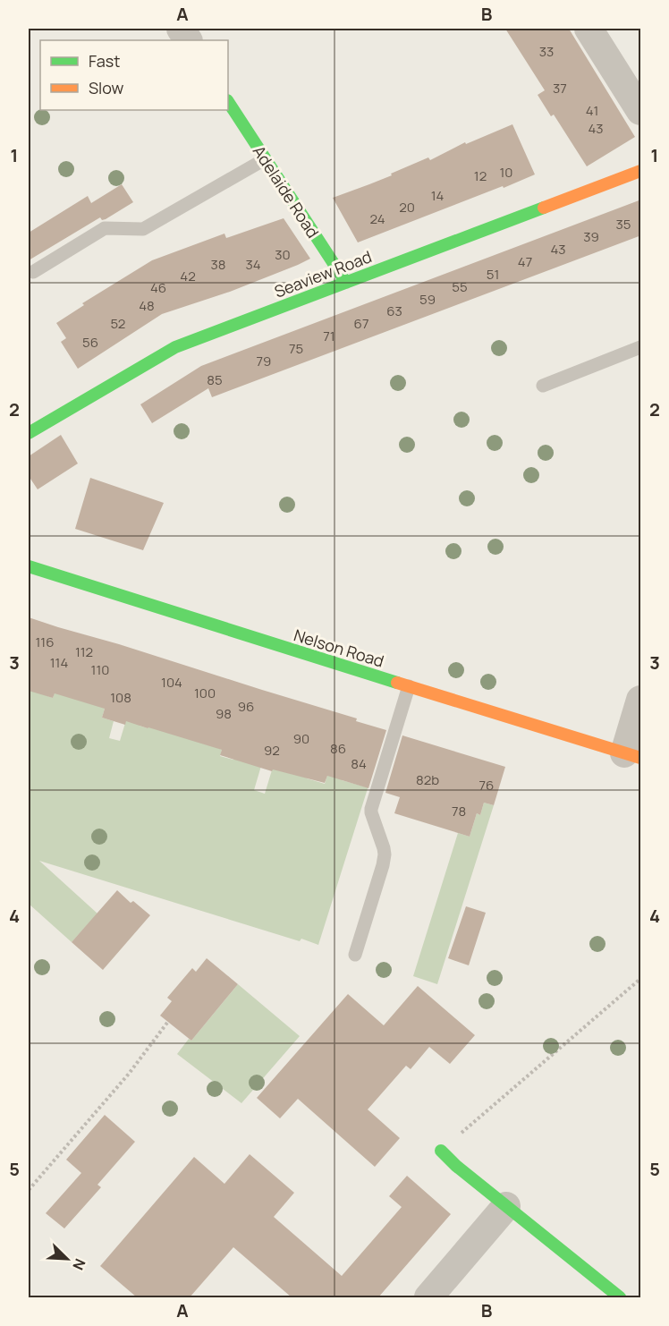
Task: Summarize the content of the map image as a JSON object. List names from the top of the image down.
{
  "streets": {
    "street": ["Adelaide Road", "Seaview Road", "Nelson Road"]
  },
  "crossings": [
    ["Adelaide Road", "Seaview Road"]
  ],
  "house_numbers": [
    "33",
    "37",
    "41",
    "43",
    "10",
    "12",
    "14",
    "20",
    "24",
    "35",
    "39",
    "43",
    "30",
    "47",
    "38",
    "34",
    "51",
    "42",
    "55",
    "46",
    "59",
    "48",
    "63",
    "52",
    "67",
    "71",
    "56",
    "75",
    "79",
    "85",
    "116",
    "112",
    "114",
    "110",
    "104",
    "100",
    "108",
    "96",
    "98",
    "90",
    "86",
    "92",
    "84",
    "82b",
    "76",
    "78"
  ],
  "legend": ["Fast", "Slow"],
  "north": "bottom right",
  "grid": {
    "columns": ["A", "B"],
    "rows": [
      "1",
      "2",
      "3",
      "4",
      "5"
    ]
  }
}
